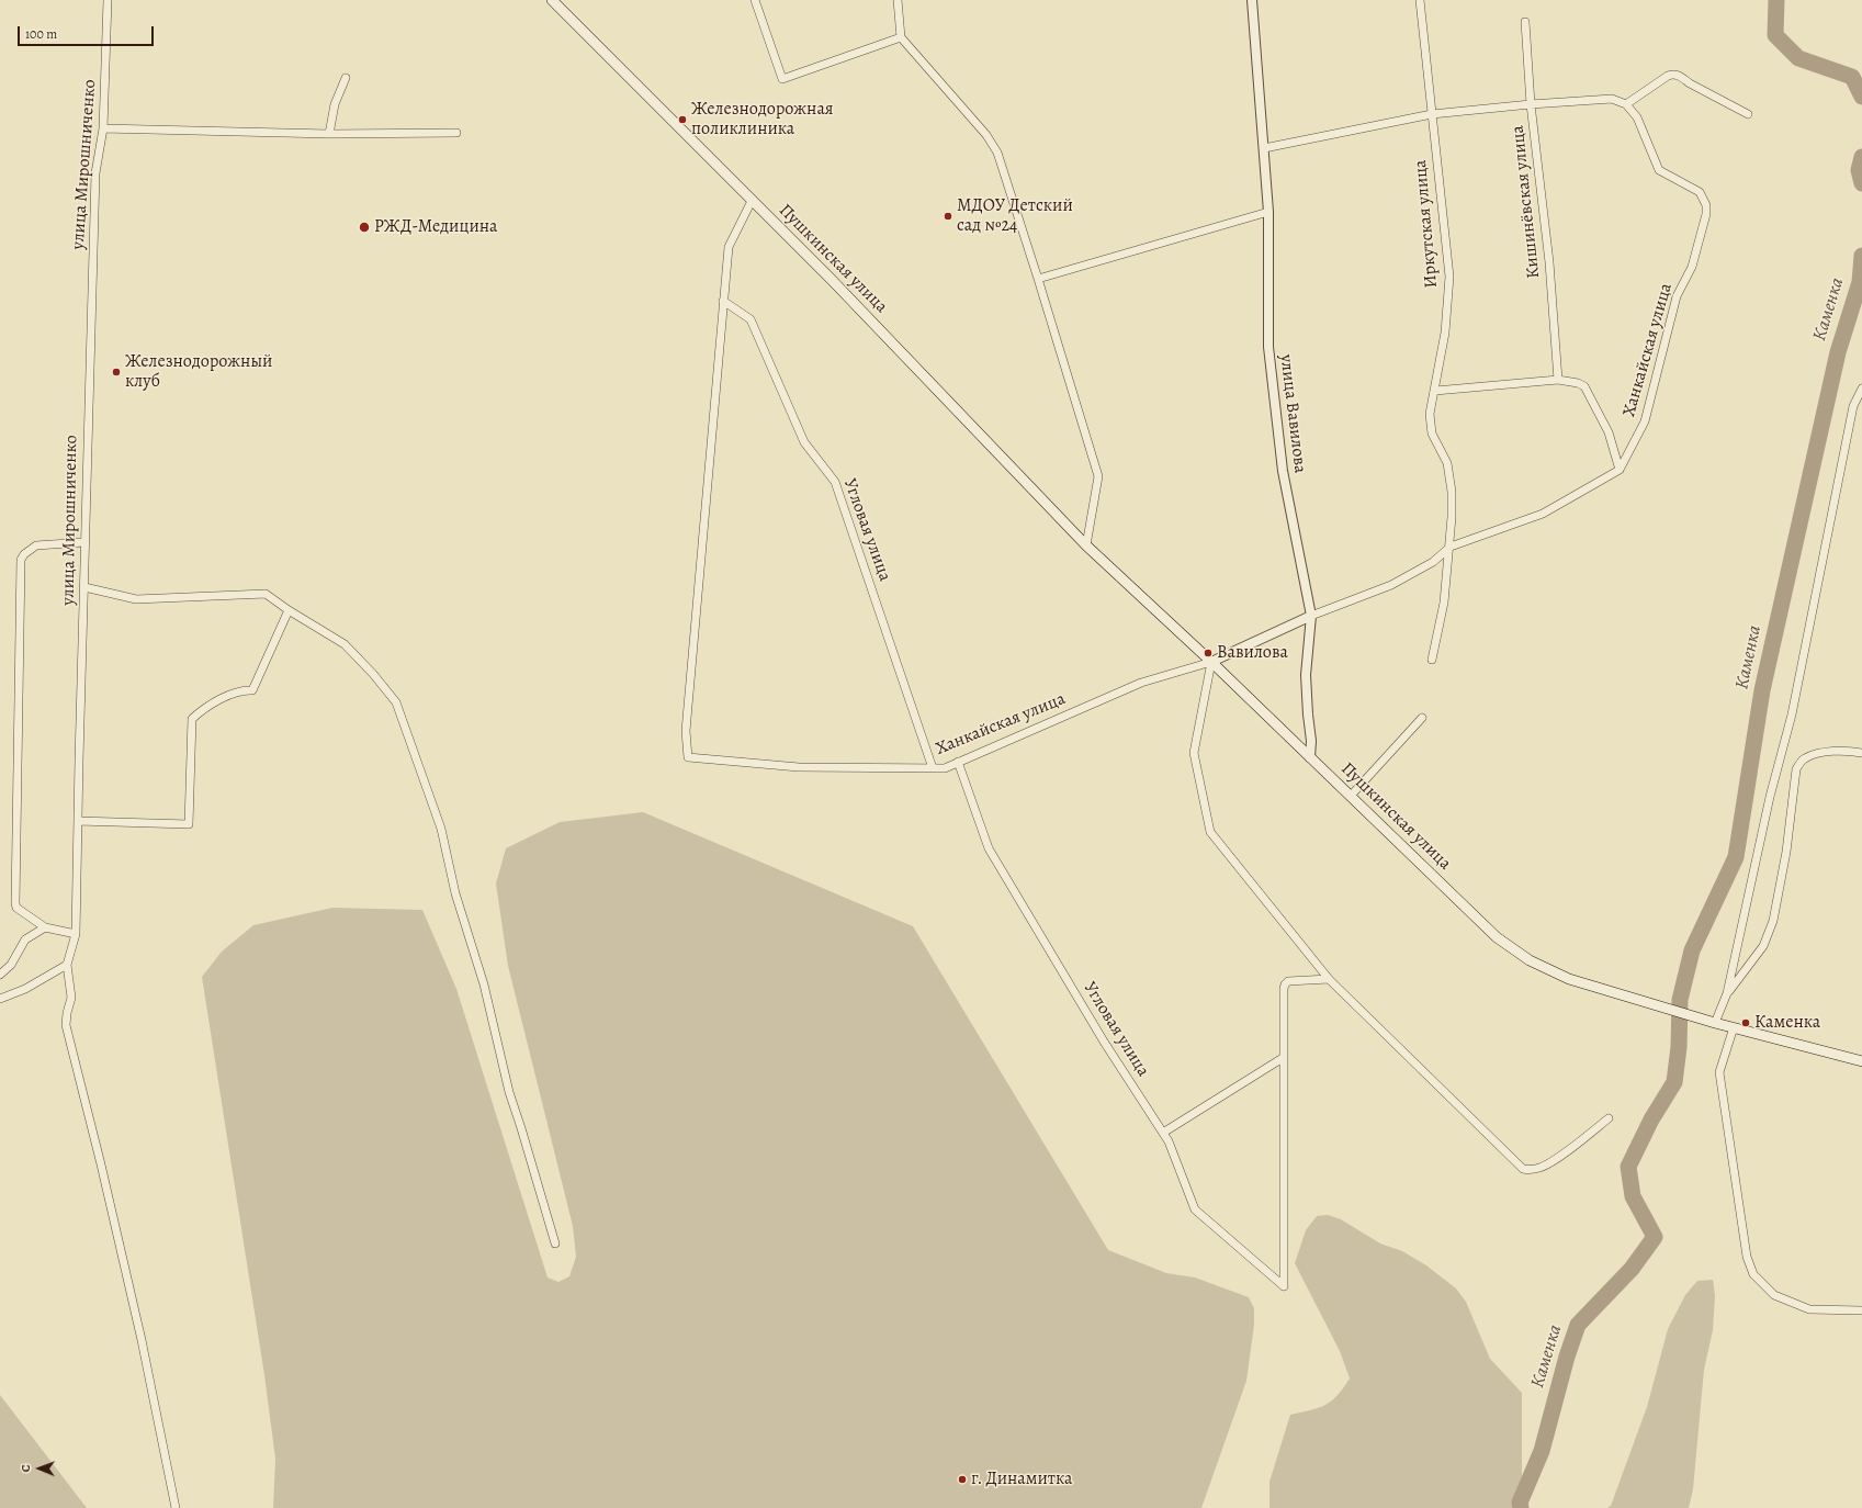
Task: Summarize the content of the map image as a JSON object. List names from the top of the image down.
{
  "streets": {
    "main road": ["Пушкинская улица"],
    "street": [
      "улица Мирошниченко",
      "Кишинёвская улица",
      "Иркутская улица",
      "Ханкайская улица",
      "улица Вавилова",
      "Угловая улица"
    ]
  },
  "crossings": [
    ["Пушкинская улица", "Ханкайская улица"],
    ["Пушкинская улица", "улица Вавилова"],
    ["Ханкайская улица", "Угловая улица"]
  ],
  "water": ["Каменка"],
  "places": [
    "Железнодорожная поликлиника",
    "МДОУ Детский сад №24",
    "РЖД-Медицина",
    "Железнодорожный клуб",
    "Вавилова",
    "Каменка",
    "г. Динамитка"
  ],
  "scale_bar": "100 m",
  "north": "left"
}
